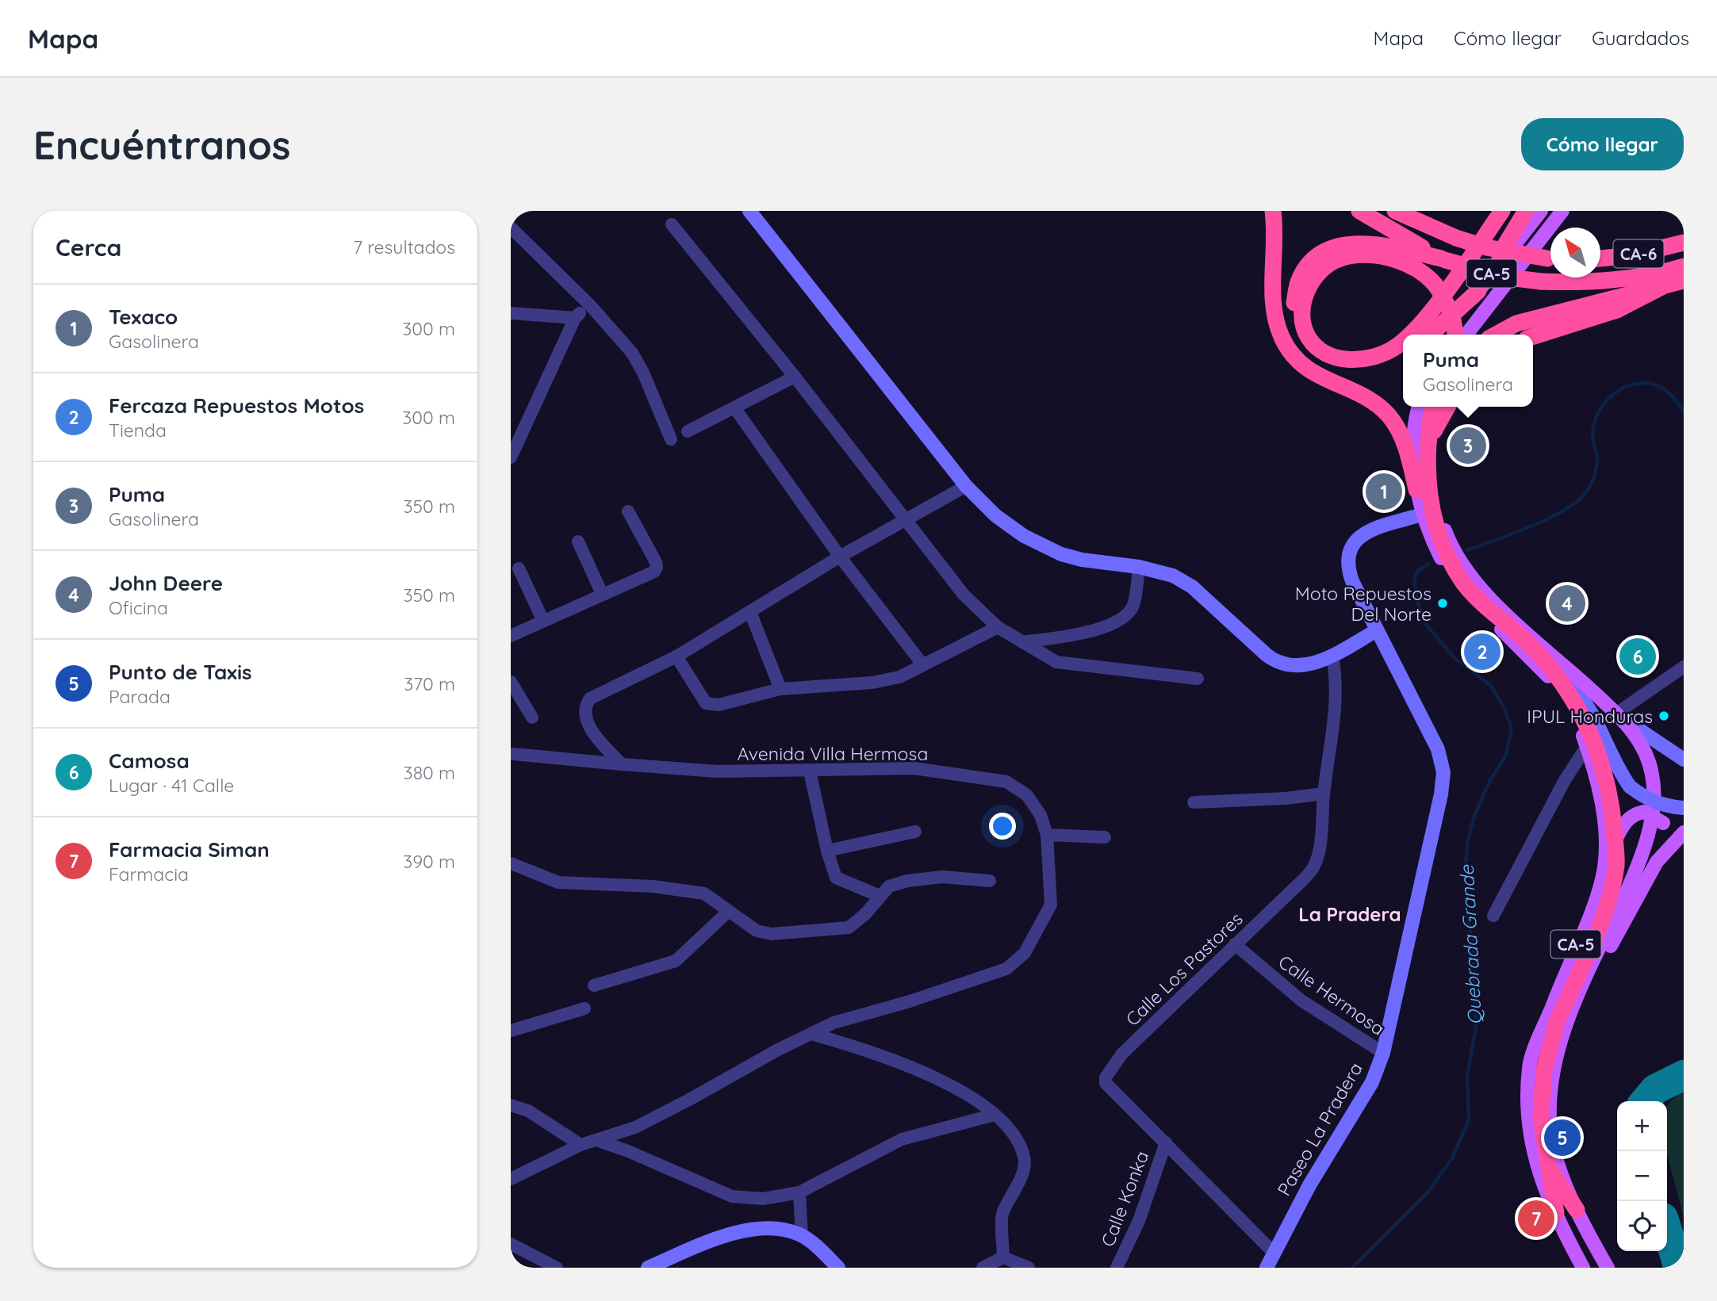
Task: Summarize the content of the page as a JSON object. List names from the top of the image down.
{
  "streets": {
    "highway": ["CA-6"],
    "main road": ["CA-5"],
    "street": [
      "Avenida Villa Hermosa",
      "Calle Los Pastores",
      "Calle Hermosa",
      "Paseo La Pradera",
      "Calle Konka"
    ]
  },
  "crossings": [
    ["CA-5", "Paseo La Pradera"],
    ["Calle Los Pastores", "Calle Hermosa"],
    ["Calle Los Pastores", "Paseo La Pradera"],
    ["Calle Los Pastores", "Calle Konka"],
    ["Calle Hermosa", "Paseo La Pradera"]
  ],
  "districts": ["La Pradera"],
  "water": ["Quebrada Grande"],
  "places": ["Moto Repuestos Del Norte", "IPUL Honduras"],
  "north": "top left",
  "page": {
    "header": "Mapa",
    "nav": ["Mapa", "Cómo llegar", "Guardados"],
    "buttons": "Cómo llegar",
    "title": "Encuéntranos",
    "heading": ["Cerca", "7 resultados"],
    "list": [
      {
        "mark": "1",
        "name": "Texaco",
        "note": "Gasolinera",
        "value": "300 m"
      },
      {
        "mark": "2",
        "name": "Fercaza Repuestos Motos",
        "note": "Tienda",
        "value": "300 m"
      },
      {
        "mark": "3",
        "name": "Puma",
        "note": "Gasolinera",
        "value": "350 m"
      },
      {
        "mark": "4",
        "name": "John Deere",
        "note": "Oficina",
        "value": "350 m"
      },
      {
        "mark": "5",
        "name": "Punto de Taxis",
        "note": "Parada",
        "value": "370 m"
      },
      {
        "mark": "6",
        "name": "Camosa",
        "note": "Lugar · 41 Calle",
        "value": "380 m"
      },
      {
        "mark": "7",
        "name": "Farmacia Siman",
        "note": "Farmacia",
        "value": "390 m"
      }
    ],
    "popup": ["Puma", "Gasolinera"],
    "pins": [
      "3",
      "1",
      "4",
      "2",
      "6",
      "5",
      "7"
    ],
    "map_buttons": ["+", "−"]
  }
}
